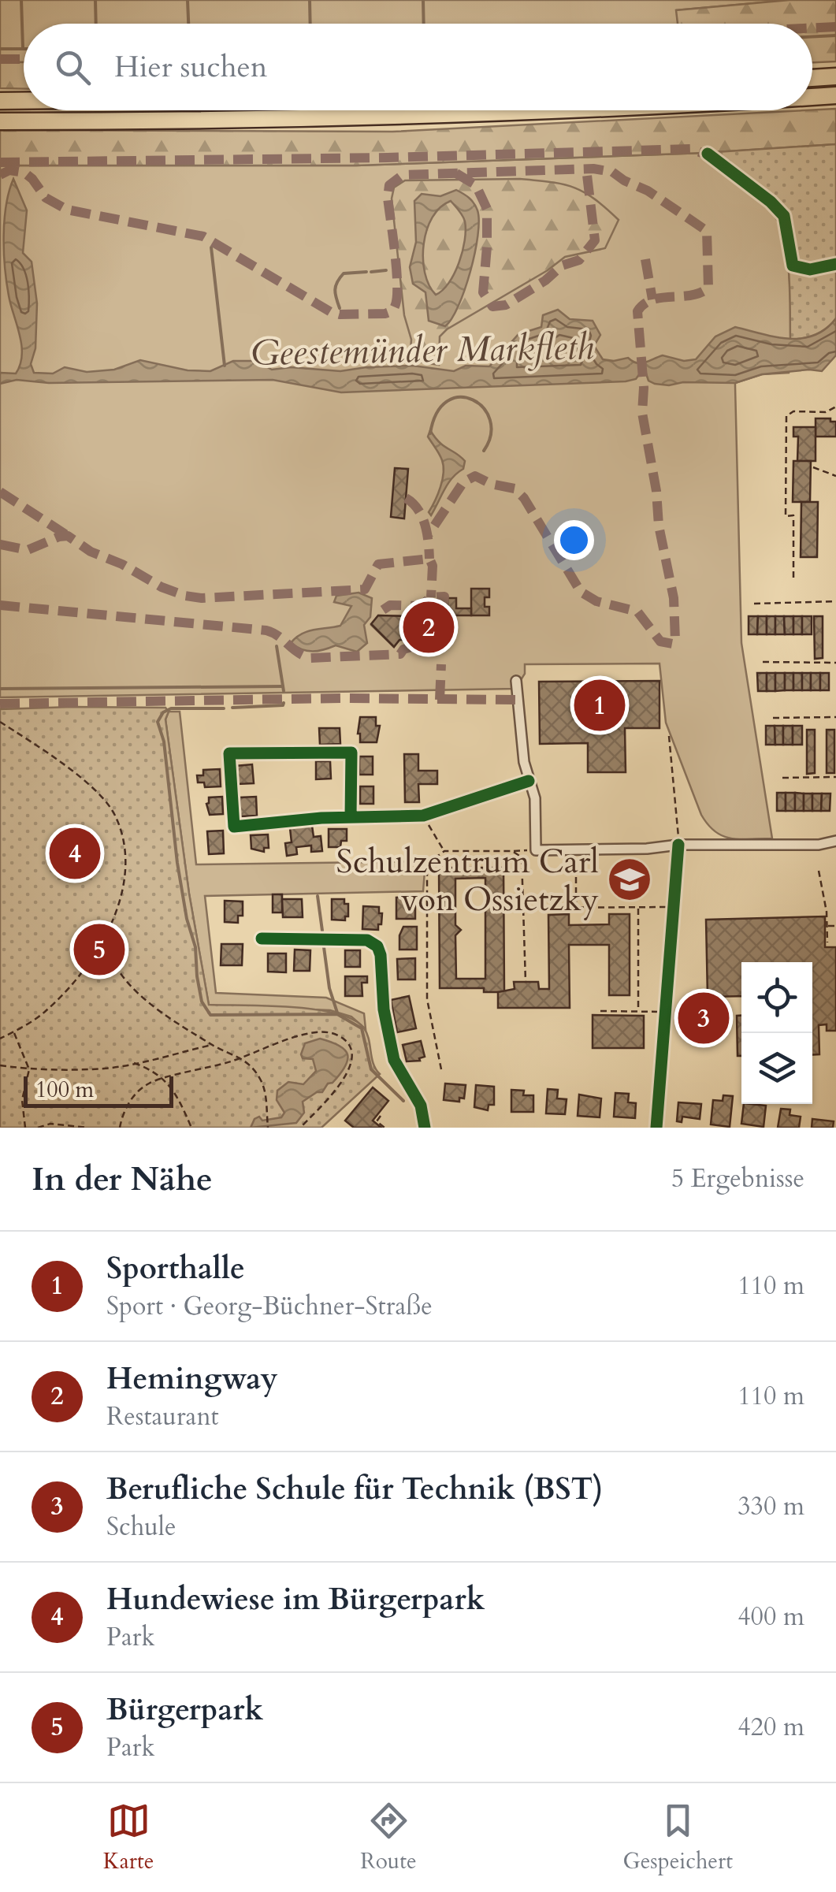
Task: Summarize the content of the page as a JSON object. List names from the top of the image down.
{
  "water": ["Geestemünder Markfleth"],
  "places": {
    "school or university": ["Schulzentrum Carl von Ossietzky"]
  },
  "scale_bar": "100 m",
  "page": {
    "search": "Hier suchen",
    "pins": [
      "2",
      "1",
      "4",
      "5",
      "3"
    ],
    "scale": "100 m",
    "heading": ["In der Nähe", "5 Ergebnisse"],
    "list": [
      {
        "mark": "1",
        "name": "Sporthalle",
        "note": "Sport · Georg-Büchner-Straße",
        "value": "110 m"
      },
      {
        "mark": "2",
        "name": "Hemingway",
        "note": "Restaurant",
        "value": "110 m"
      },
      {
        "mark": "3",
        "name": "Berufliche Schule für Technik (BST)",
        "note": "Schule",
        "value": "330 m"
      },
      {
        "mark": "4",
        "name": "Hundewiese im Bürgerpark",
        "note": "Park",
        "value": "400 m"
      },
      {
        "mark": "5",
        "name": "Bürgerpark",
        "note": "Park",
        "value": "420 m"
      }
    ],
    "nav": ["Karte", "Route", "Gespeichert"]
  }
}
